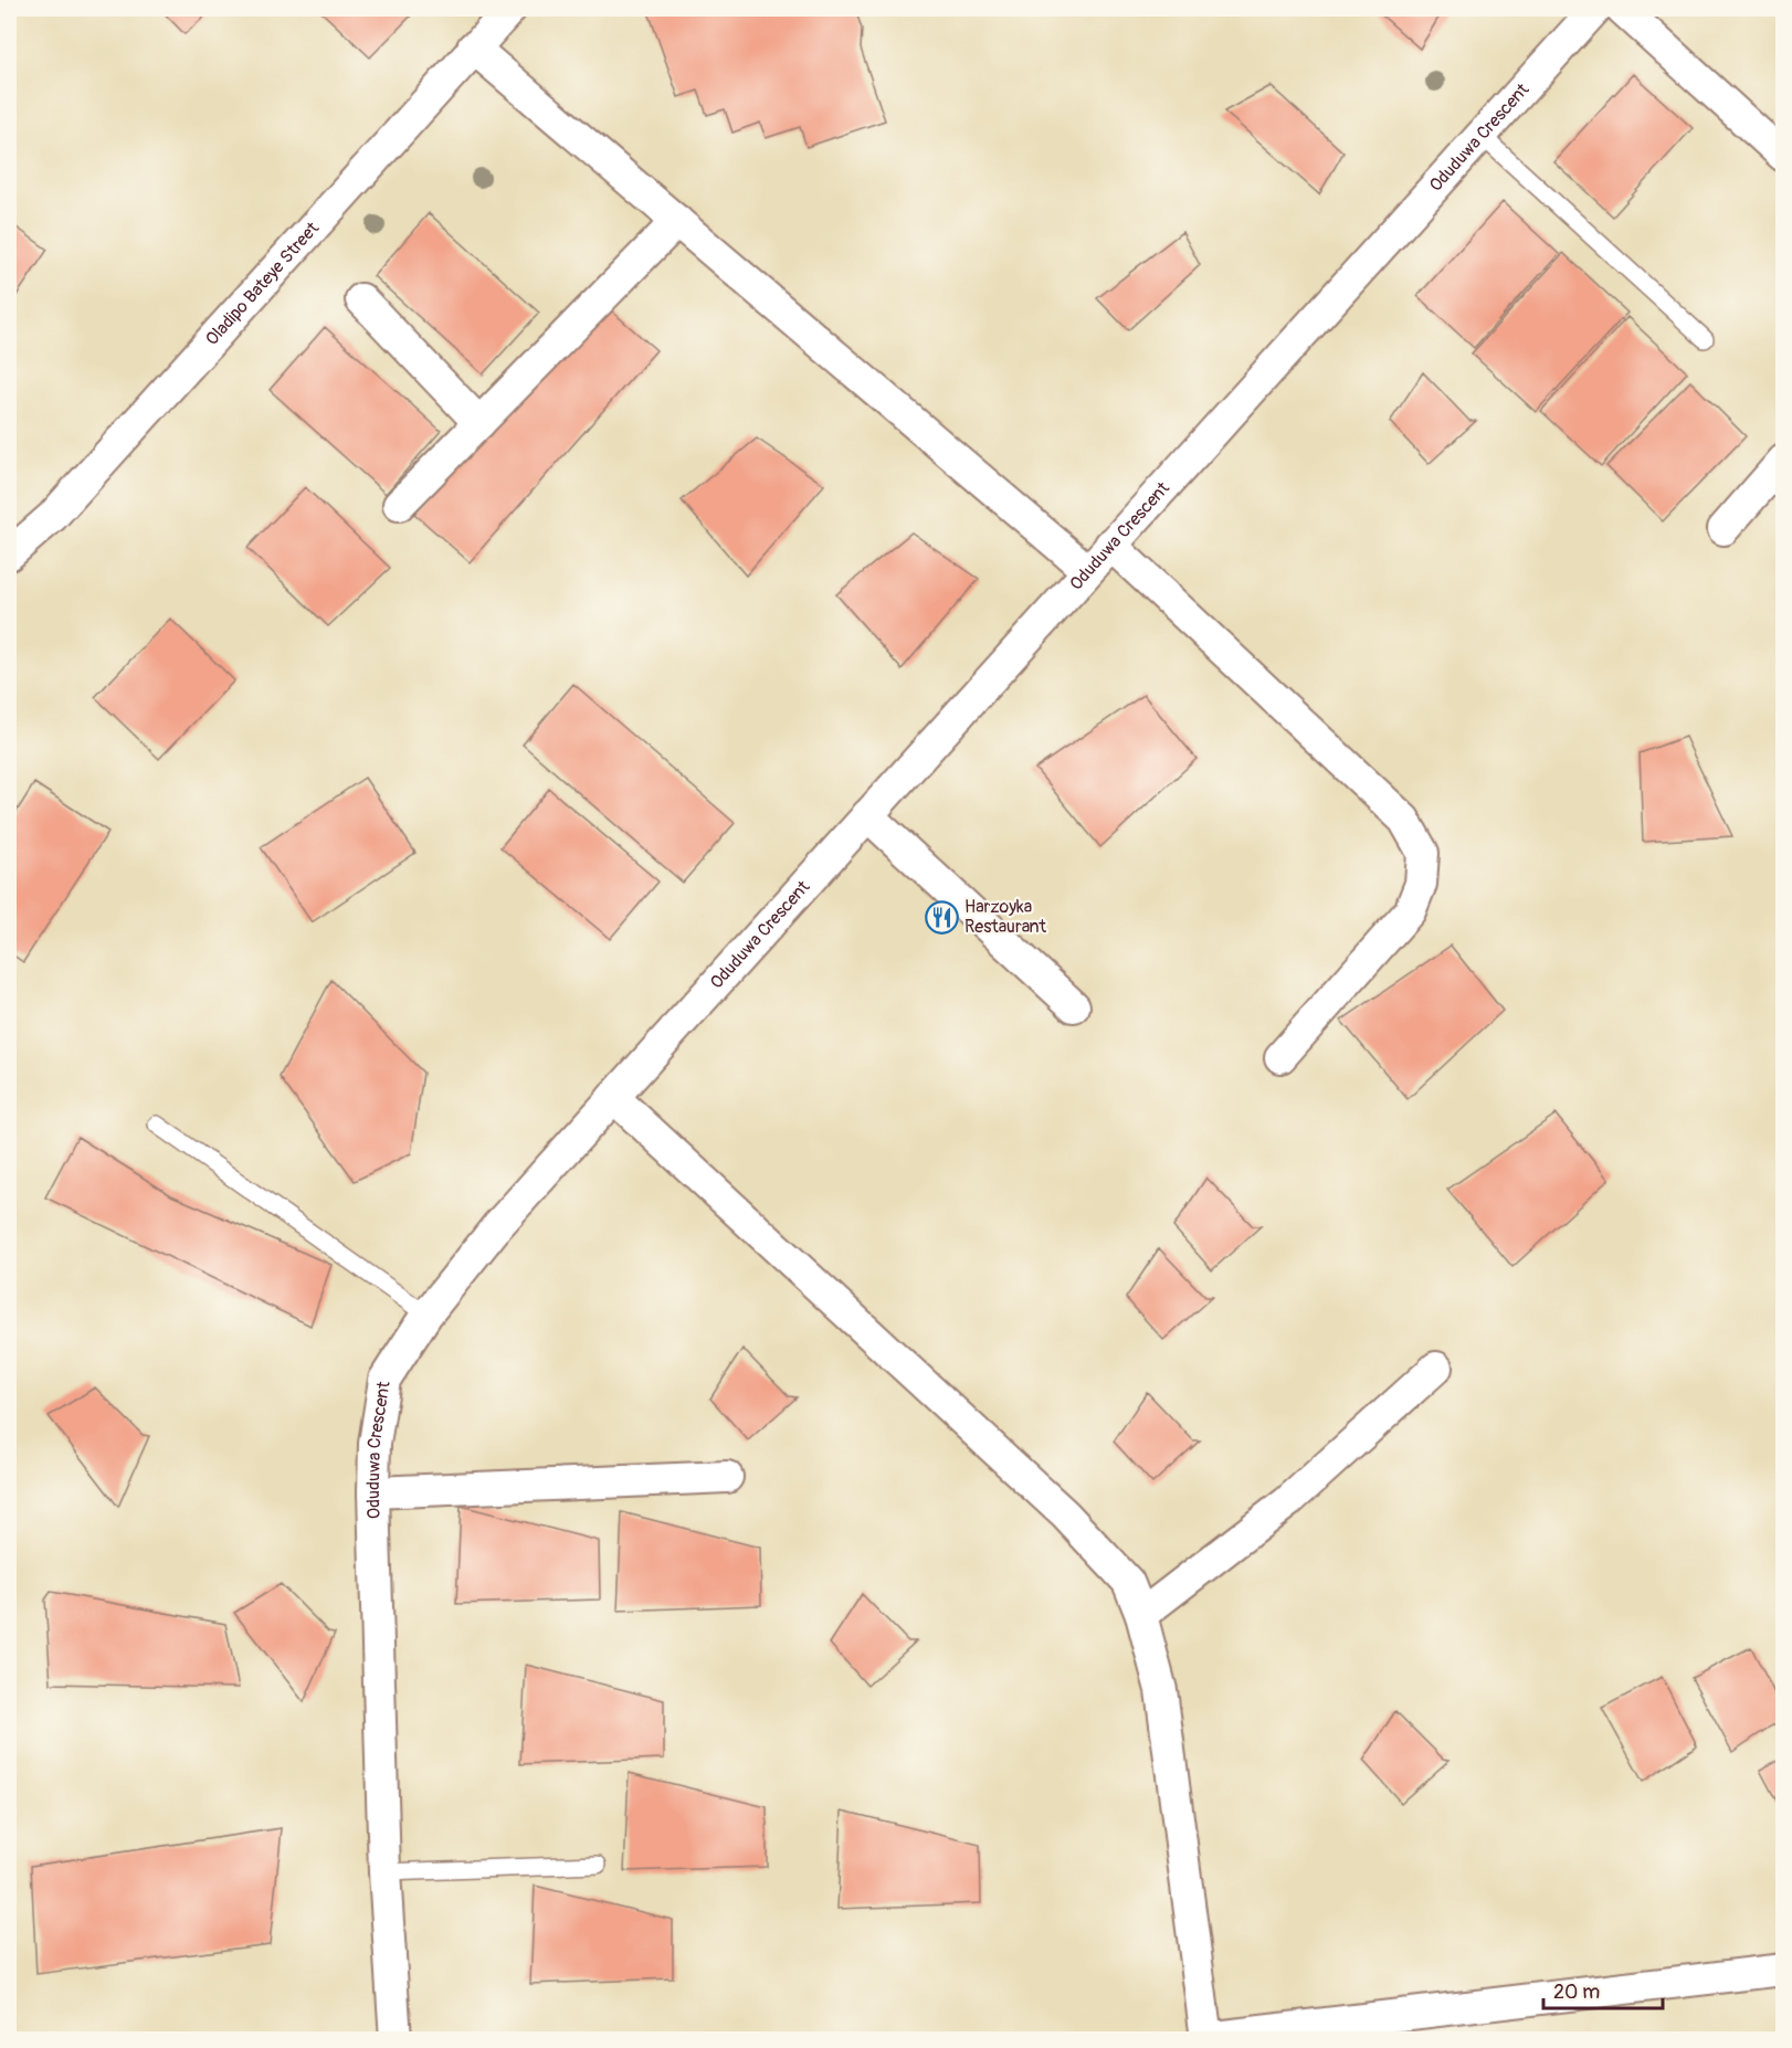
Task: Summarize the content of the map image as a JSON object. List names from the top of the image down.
{
  "streets": {
    "street": ["Oduduwa Crescent", "Oladipo Bateye Street"]
  },
  "places": {
    "restaurant": ["Harzoyka Restaurant"]
  },
  "scale_bar": "20 m"
}
